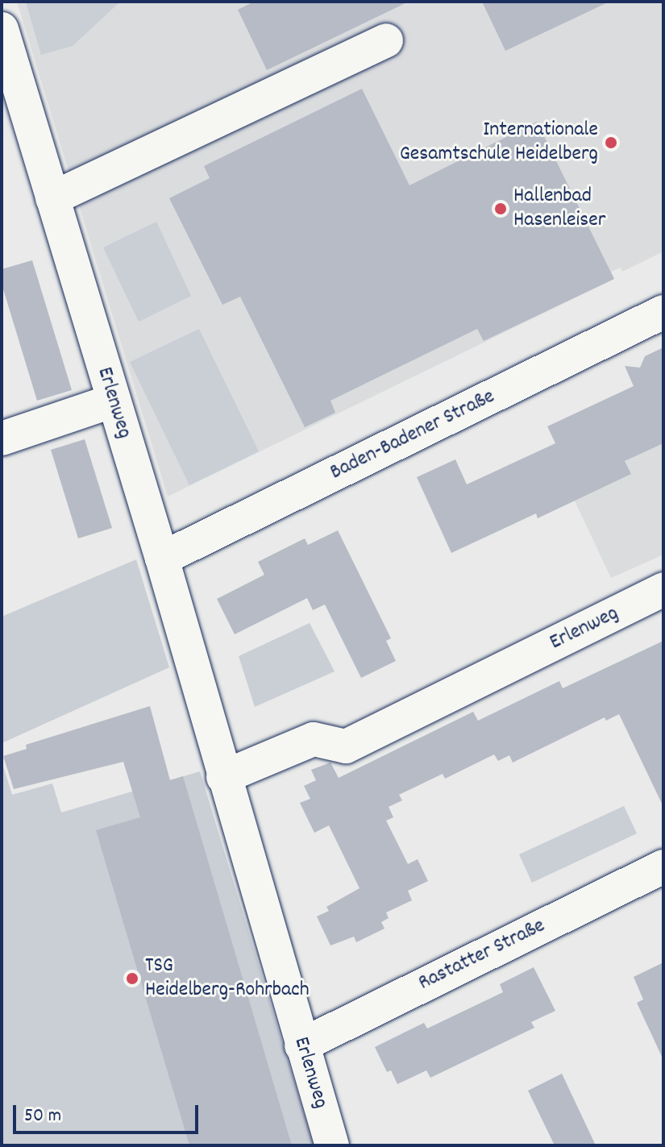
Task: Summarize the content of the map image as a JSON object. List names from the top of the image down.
{
  "streets": {
    "street": ["Erlenweg", "Baden-Badener Straße", "Rastatter Straße"]
  },
  "crossings": [
    ["Erlenweg", "Baden-Badener Straße"],
    ["Erlenweg", "Rastatter Straße"]
  ],
  "places": ["Internationale Gesamtschule Heidelberg", "Hallenbad Hasenleiser", "TSG Heidelberg-Rohrbach"],
  "scale_bar": "50 m"
}
